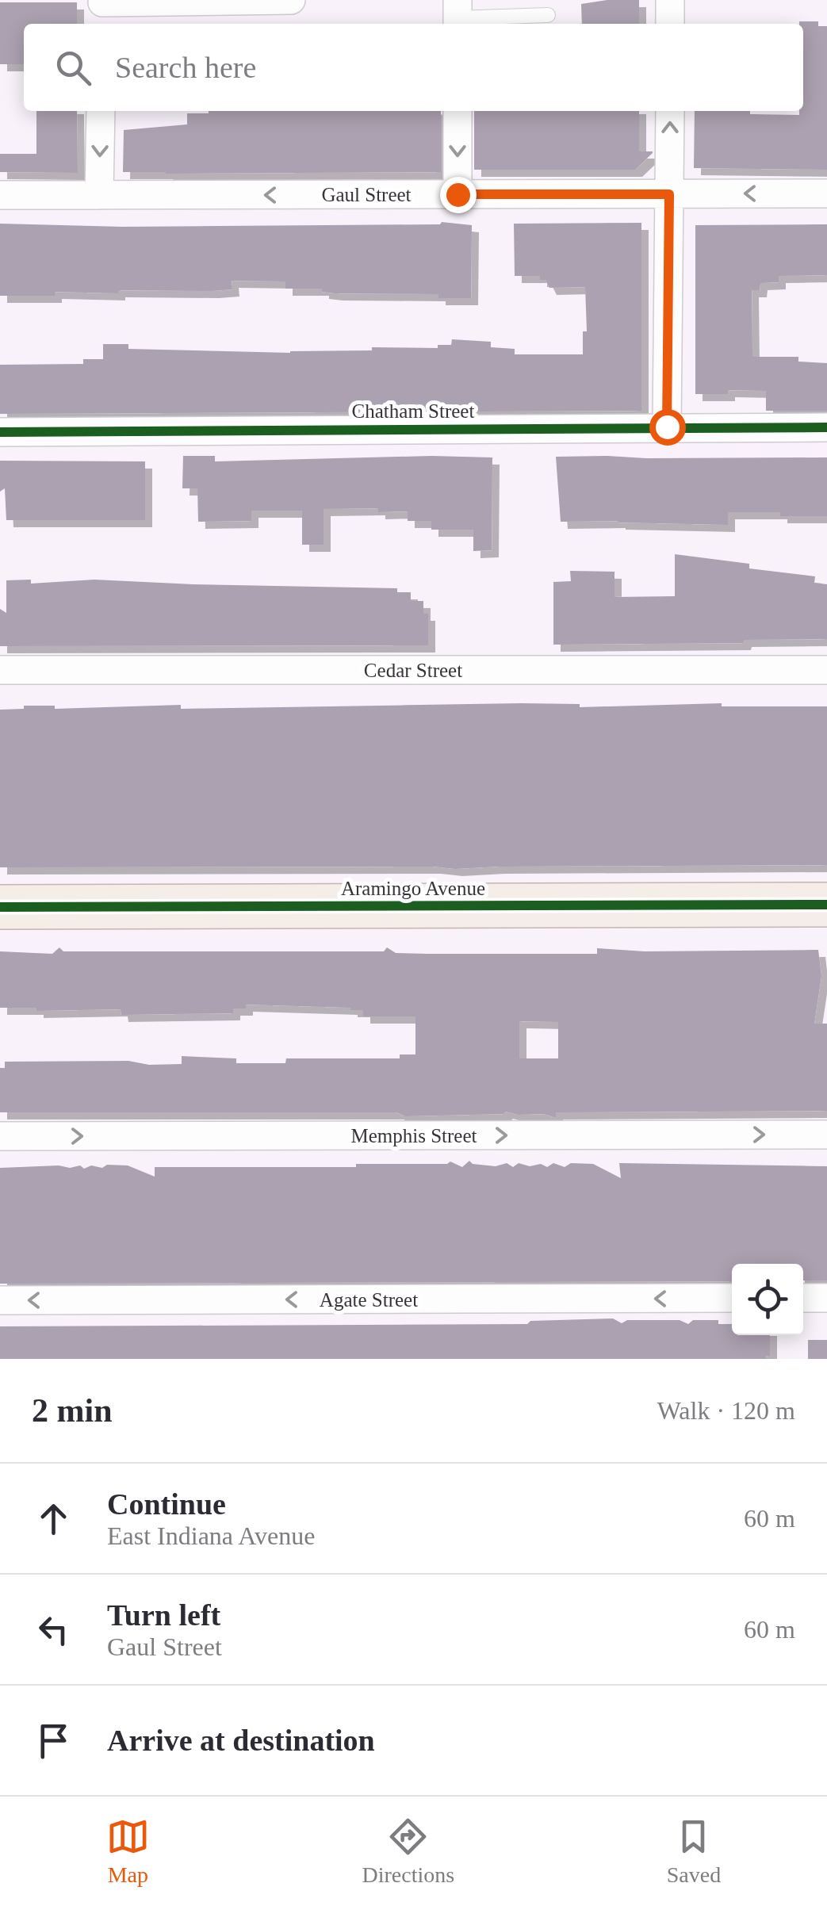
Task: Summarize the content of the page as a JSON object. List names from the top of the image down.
{
  "streets": {
    "main road": ["Aramingo Avenue"],
    "street": [
      "Gaul Street",
      "Chatham Street",
      "Cedar Street",
      "Memphis Street",
      "Agate Street"
    ]
  },
  "one_way": ["Memphis Street", "Agate Street"],
  "page": {
    "search": "Search here",
    "heading": ["2 min", "Walk · 120 m"],
    "list": [
      ["Continue", "East Indiana Avenue", "60 m"],
      ["Turn left", "Gaul Street", "60 m"],
      "Arrive at destination"
    ],
    "nav": ["Map", "Directions", "Saved"]
  }
}
